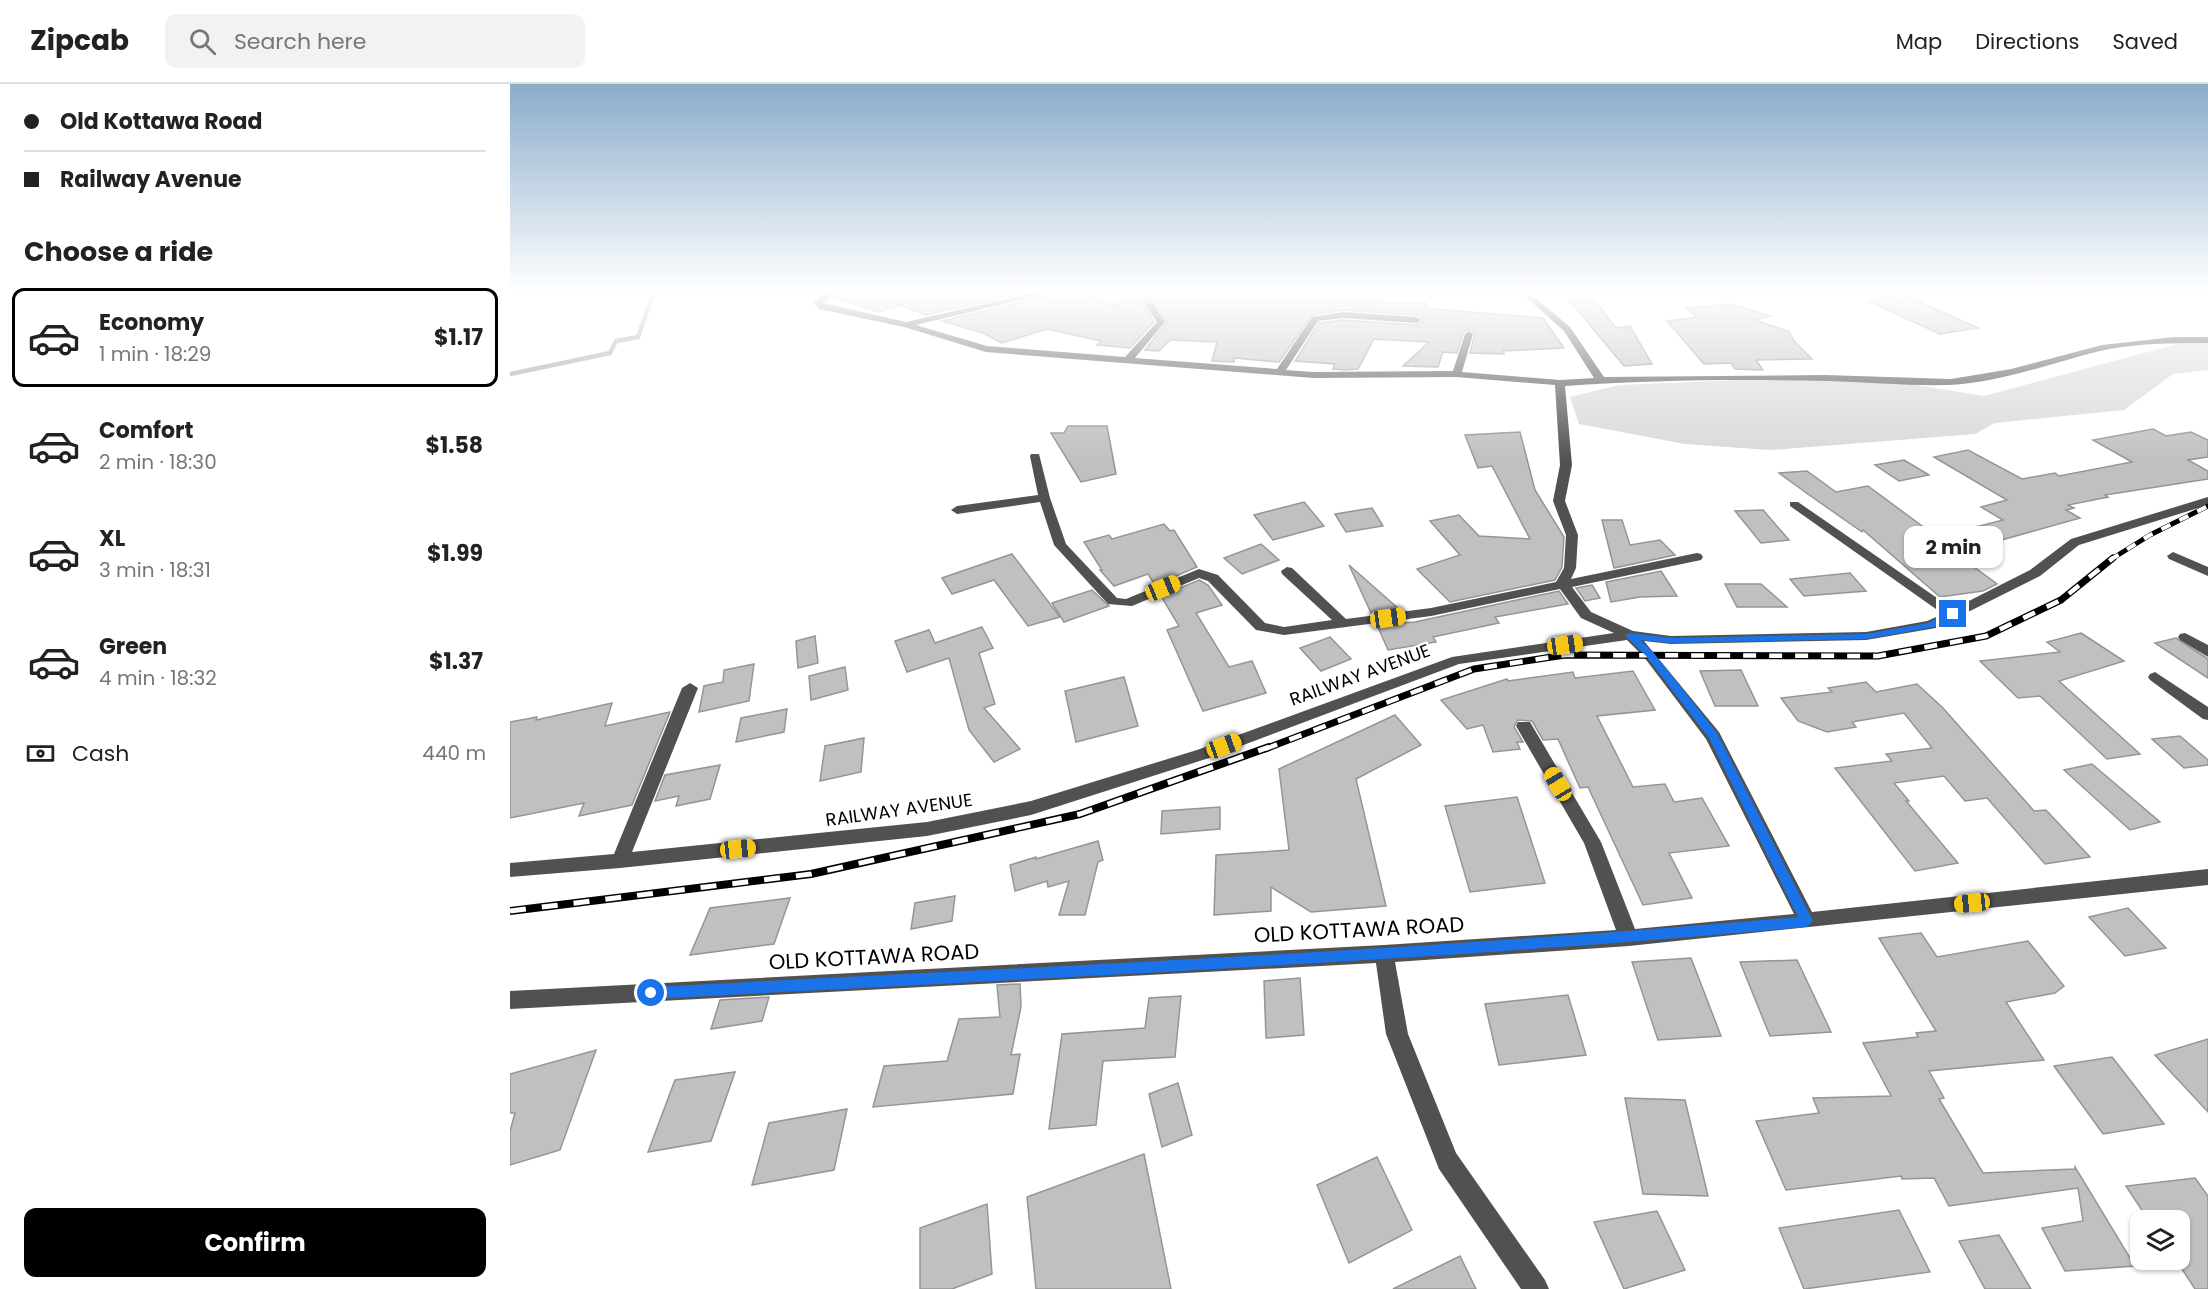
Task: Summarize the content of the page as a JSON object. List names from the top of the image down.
{
  "streets": {
    "street": ["RAILWAY AVENUE", "OLD KOTTAWA ROAD"]
  },
  "page": {
    "header": "Zipcab",
    "search": "Search here",
    "nav": ["Map", "Directions", "Saved"],
    "banner": ["Old Kottawa Road", "Railway Avenue"],
    "heading": "Choose a ride",
    "list": [
      {
        "name": "Economy",
        "note": "1 min · 18:29",
        "value": "$1.17"
      },
      {
        "name": "Comfort",
        "note": "2 min · 18:30",
        "value": "$1.58"
      },
      {
        "name": "XL",
        "note": "3 min · 18:31",
        "value": "$1.99"
      },
      {
        "name": "Green",
        "note": "4 min · 18:32",
        "value": "$1.37"
      }
    ],
    "bubble": "2 min",
    "pay": ["Cash", "440 m"],
    "buttons": "Confirm"
  }
}
